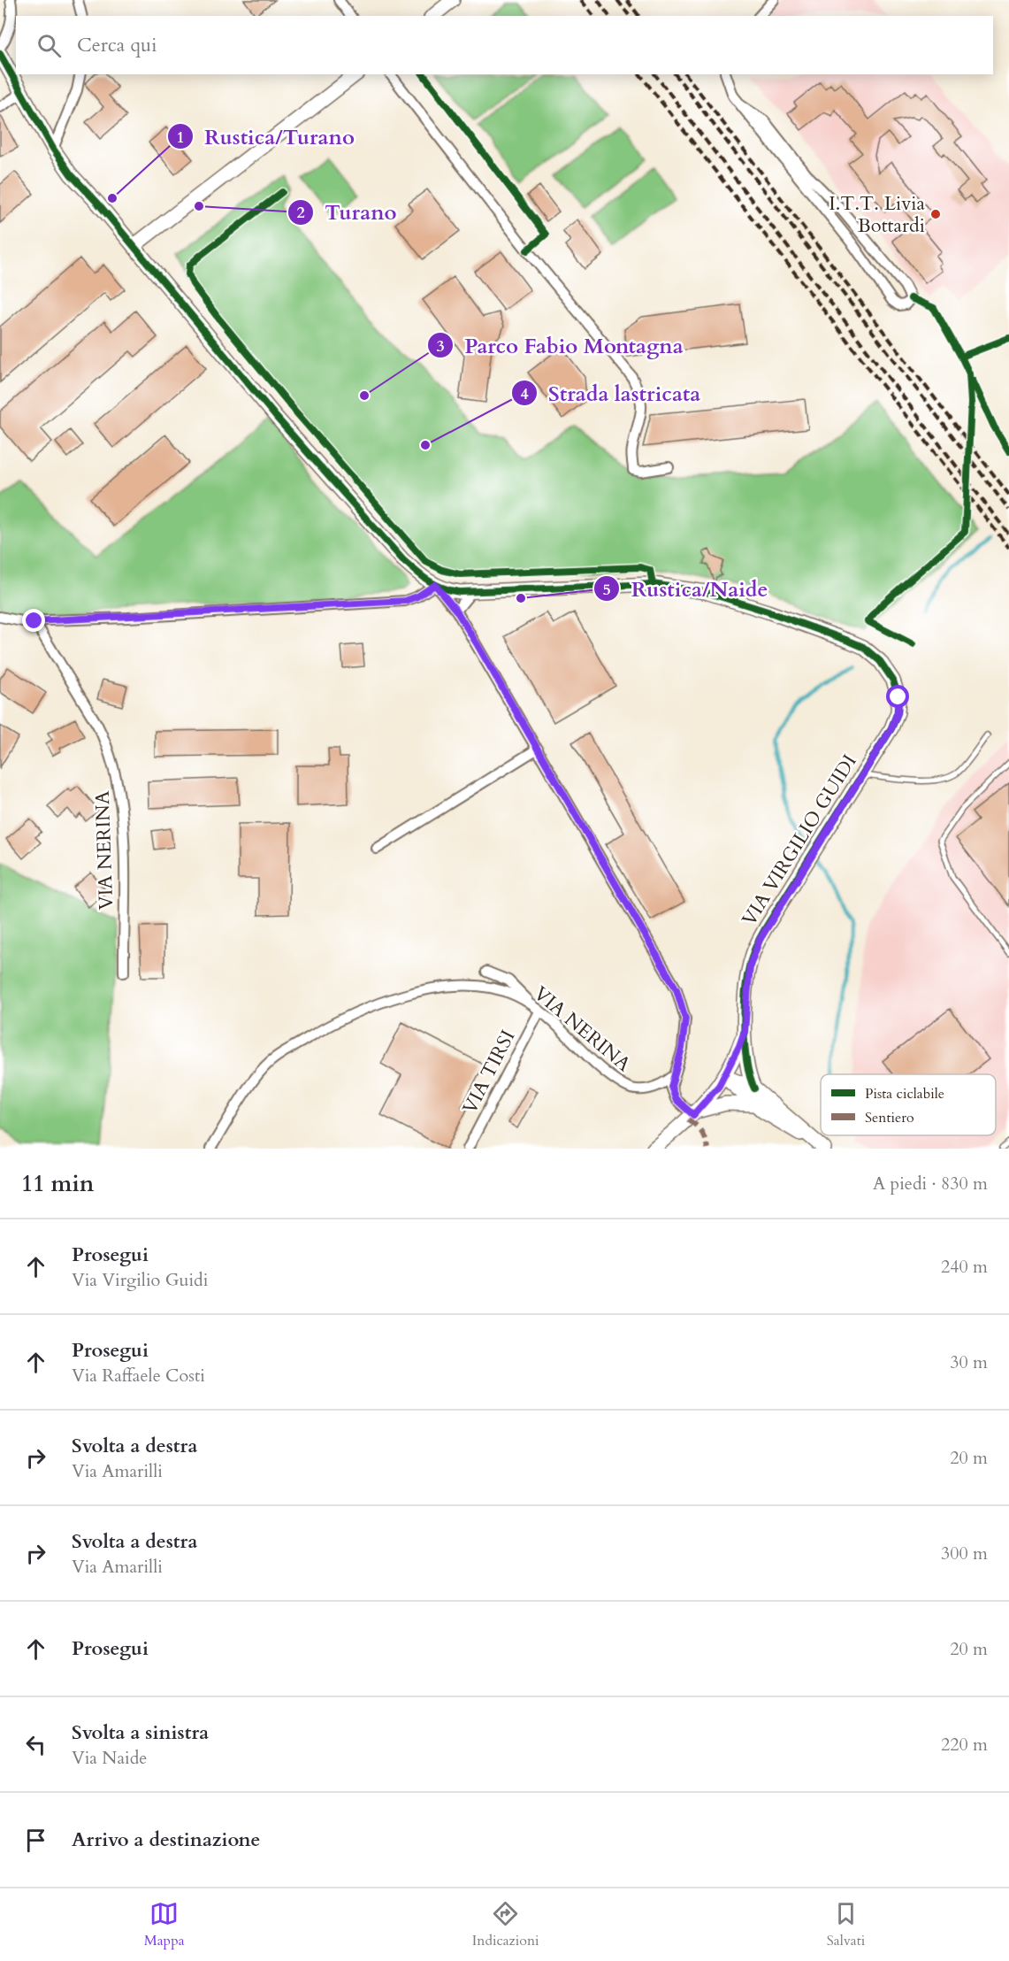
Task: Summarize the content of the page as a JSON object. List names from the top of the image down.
{
  "streets": {
    "street": ["VIA VIRGILIO GUIDI", "VIA NERINA", "VIA TIRSI"]
  },
  "crossings": [
    ["VIA NERINA", "VIA TIRSI"]
  ],
  "places": [
    "Rustica/Turano",
    "Turano",
    "I.T.T. Livia Bottardi",
    "Parco Fabio Montagna",
    "Strada lastricata",
    "Rustica/Naide"
  ],
  "legend": ["Pista ciclabile", "Sentiero"],
  "page": {
    "search": "Cerca qui",
    "heading": ["11 min", "A piedi · 830 m"],
    "list": [
      ["Prosegui", "Via Virgilio Guidi", "240 m"],
      ["Prosegui", "Via Raffaele Costi", "30 m"],
      ["Svolta a destra", "Via Amarilli", "20 m"],
      ["Svolta a destra", "Via Amarilli", "300 m"],
      ["Prosegui", "20 m"],
      ["Svolta a sinistra", "Via Naide", "220 m"],
      "Arrivo a destinazione"
    ],
    "nav": ["Mappa", "Indicazioni", "Salvati"]
  }
}
